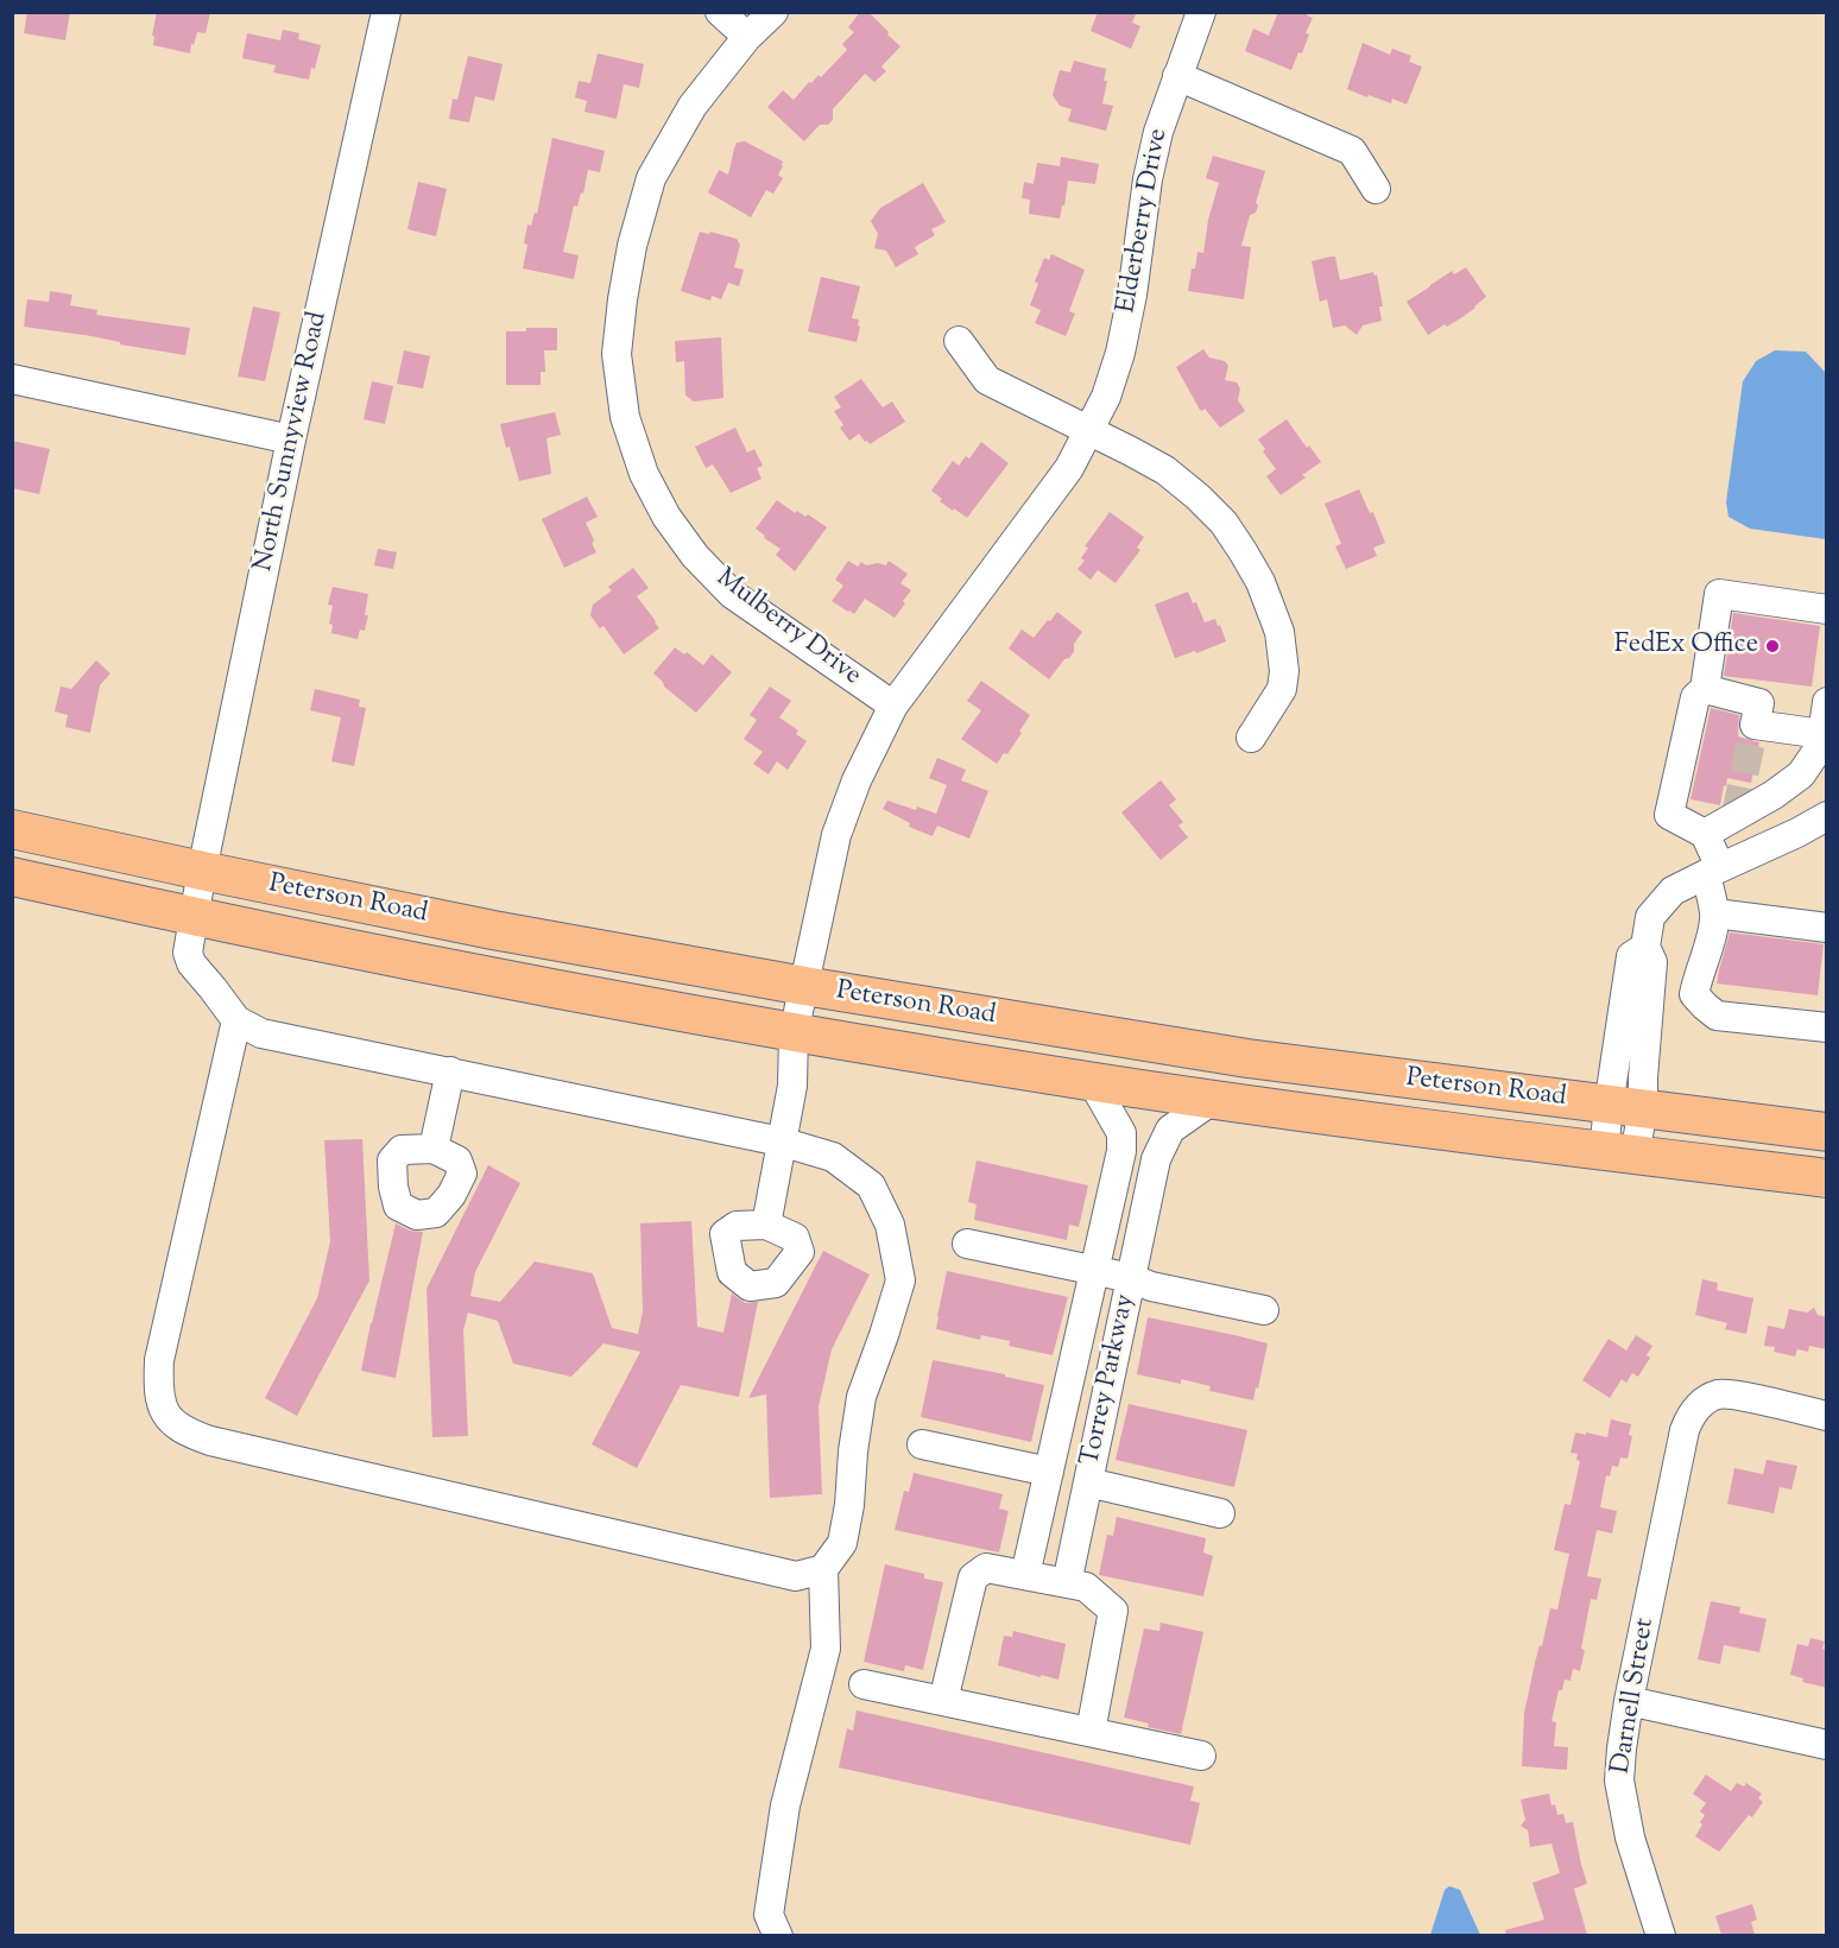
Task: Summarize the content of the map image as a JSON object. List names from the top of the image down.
{
  "streets": {
    "main road": ["Peterson Road"],
    "street": [
      "Elderberry Drive",
      "North Sunnyview Road",
      "Mulberry Drive",
      "Torrey Parkway",
      "Darnell Street"
    ]
  },
  "crossings": [
    ["North Sunnyview Road", "Peterson Road"],
    ["Peterson Road", "Torrey Parkway"]
  ],
  "places": ["FedEx Office"]
}
